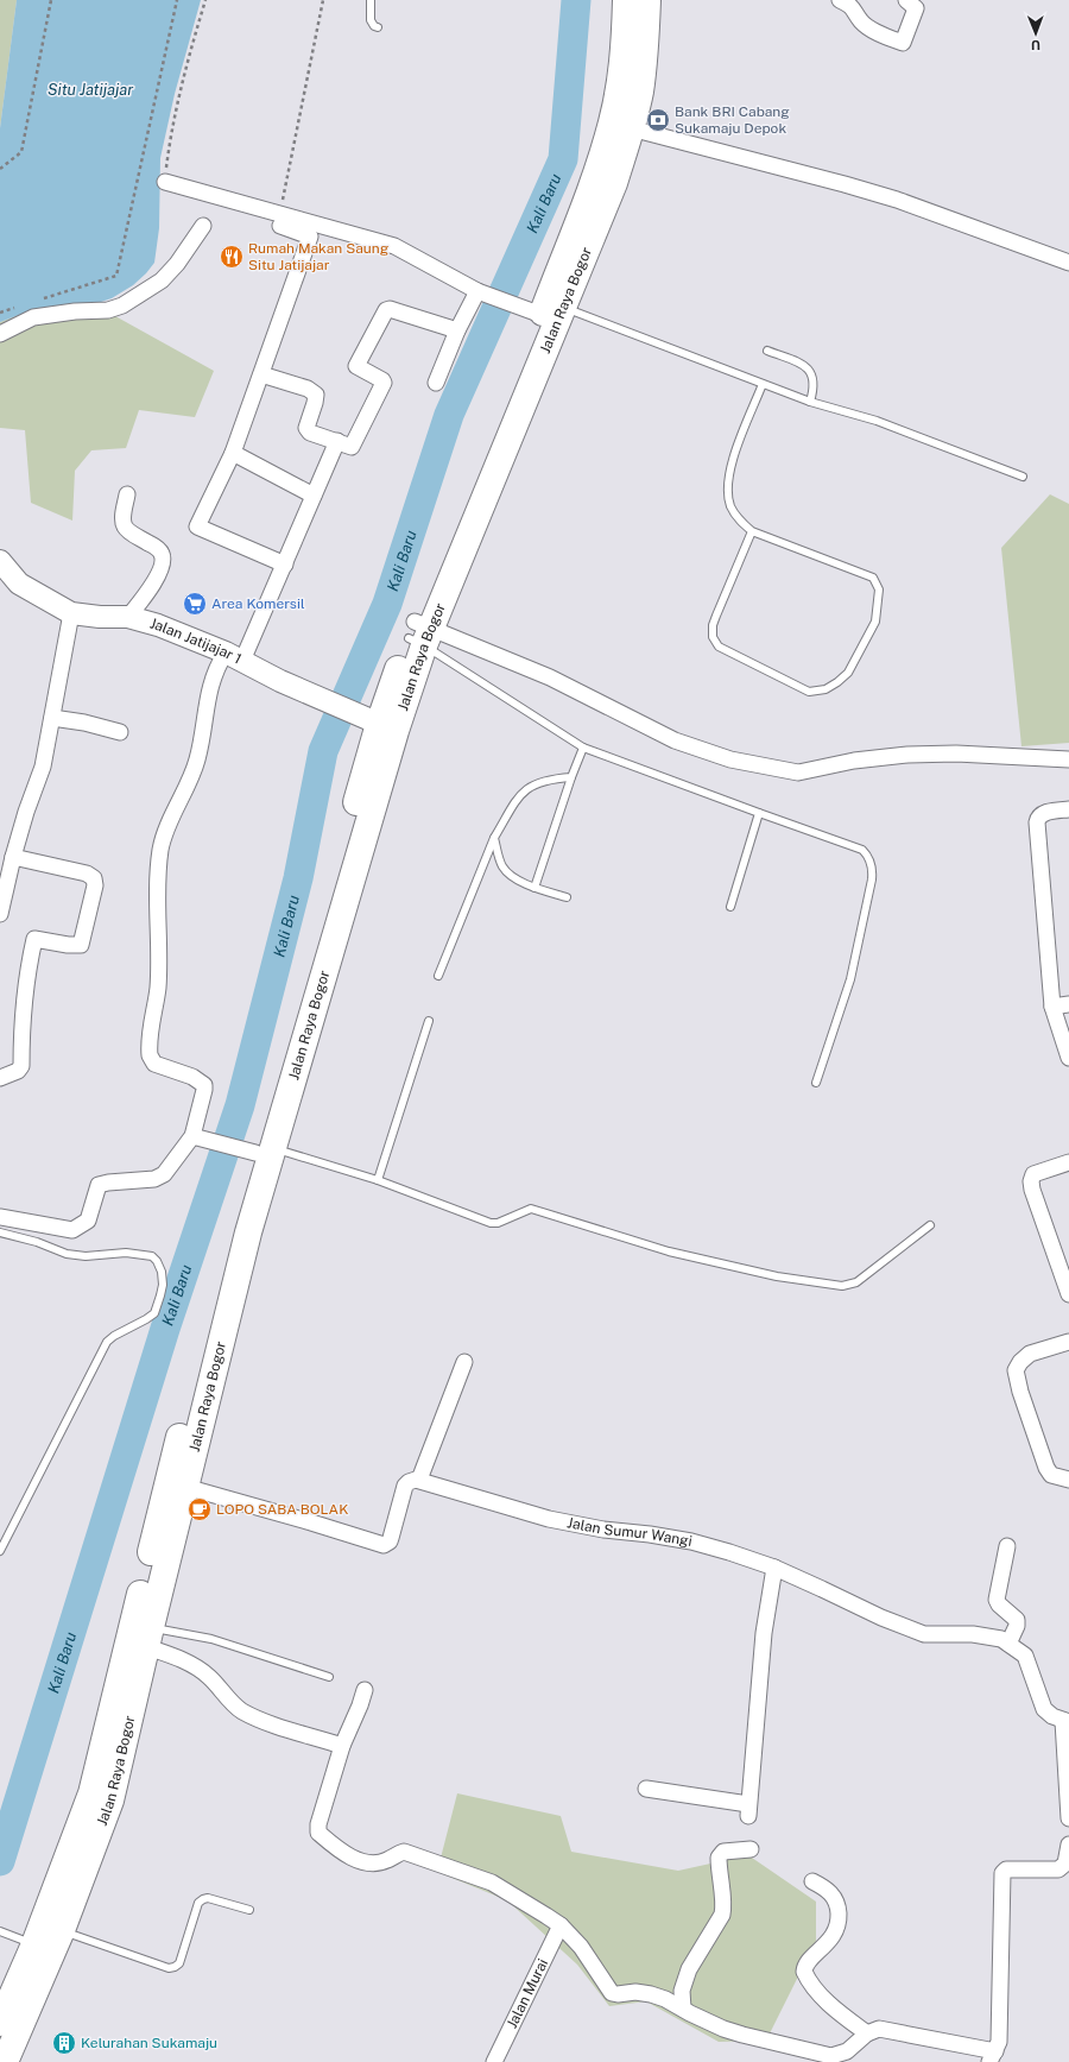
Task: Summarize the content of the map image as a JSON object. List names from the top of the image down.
{
  "streets": {
    "highway": ["Jalan Raya Bogor"],
    "street": ["Jalan Jatijajar 1", "Jalan Sumur Wangi", "Jalan Murai"]
  },
  "crossings": [
    ["Jalan Raya Bogor", "Jalan Jatijajar 1"]
  ],
  "water": ["Situ Jatijajar", "Kali Baru"],
  "places": {
    "bank": ["Bank BRI Cabang Sukamaju Depok"],
    "restaurant": ["Rumah Makan Saung Situ Jatijajar"],
    "supermarket": ["Area Komersil"],
    "cafe": ["LOPO SABA BOLAK"],
    "building": ["Kelurahan Sukamaju"]
  },
  "north": "bottom"
}
